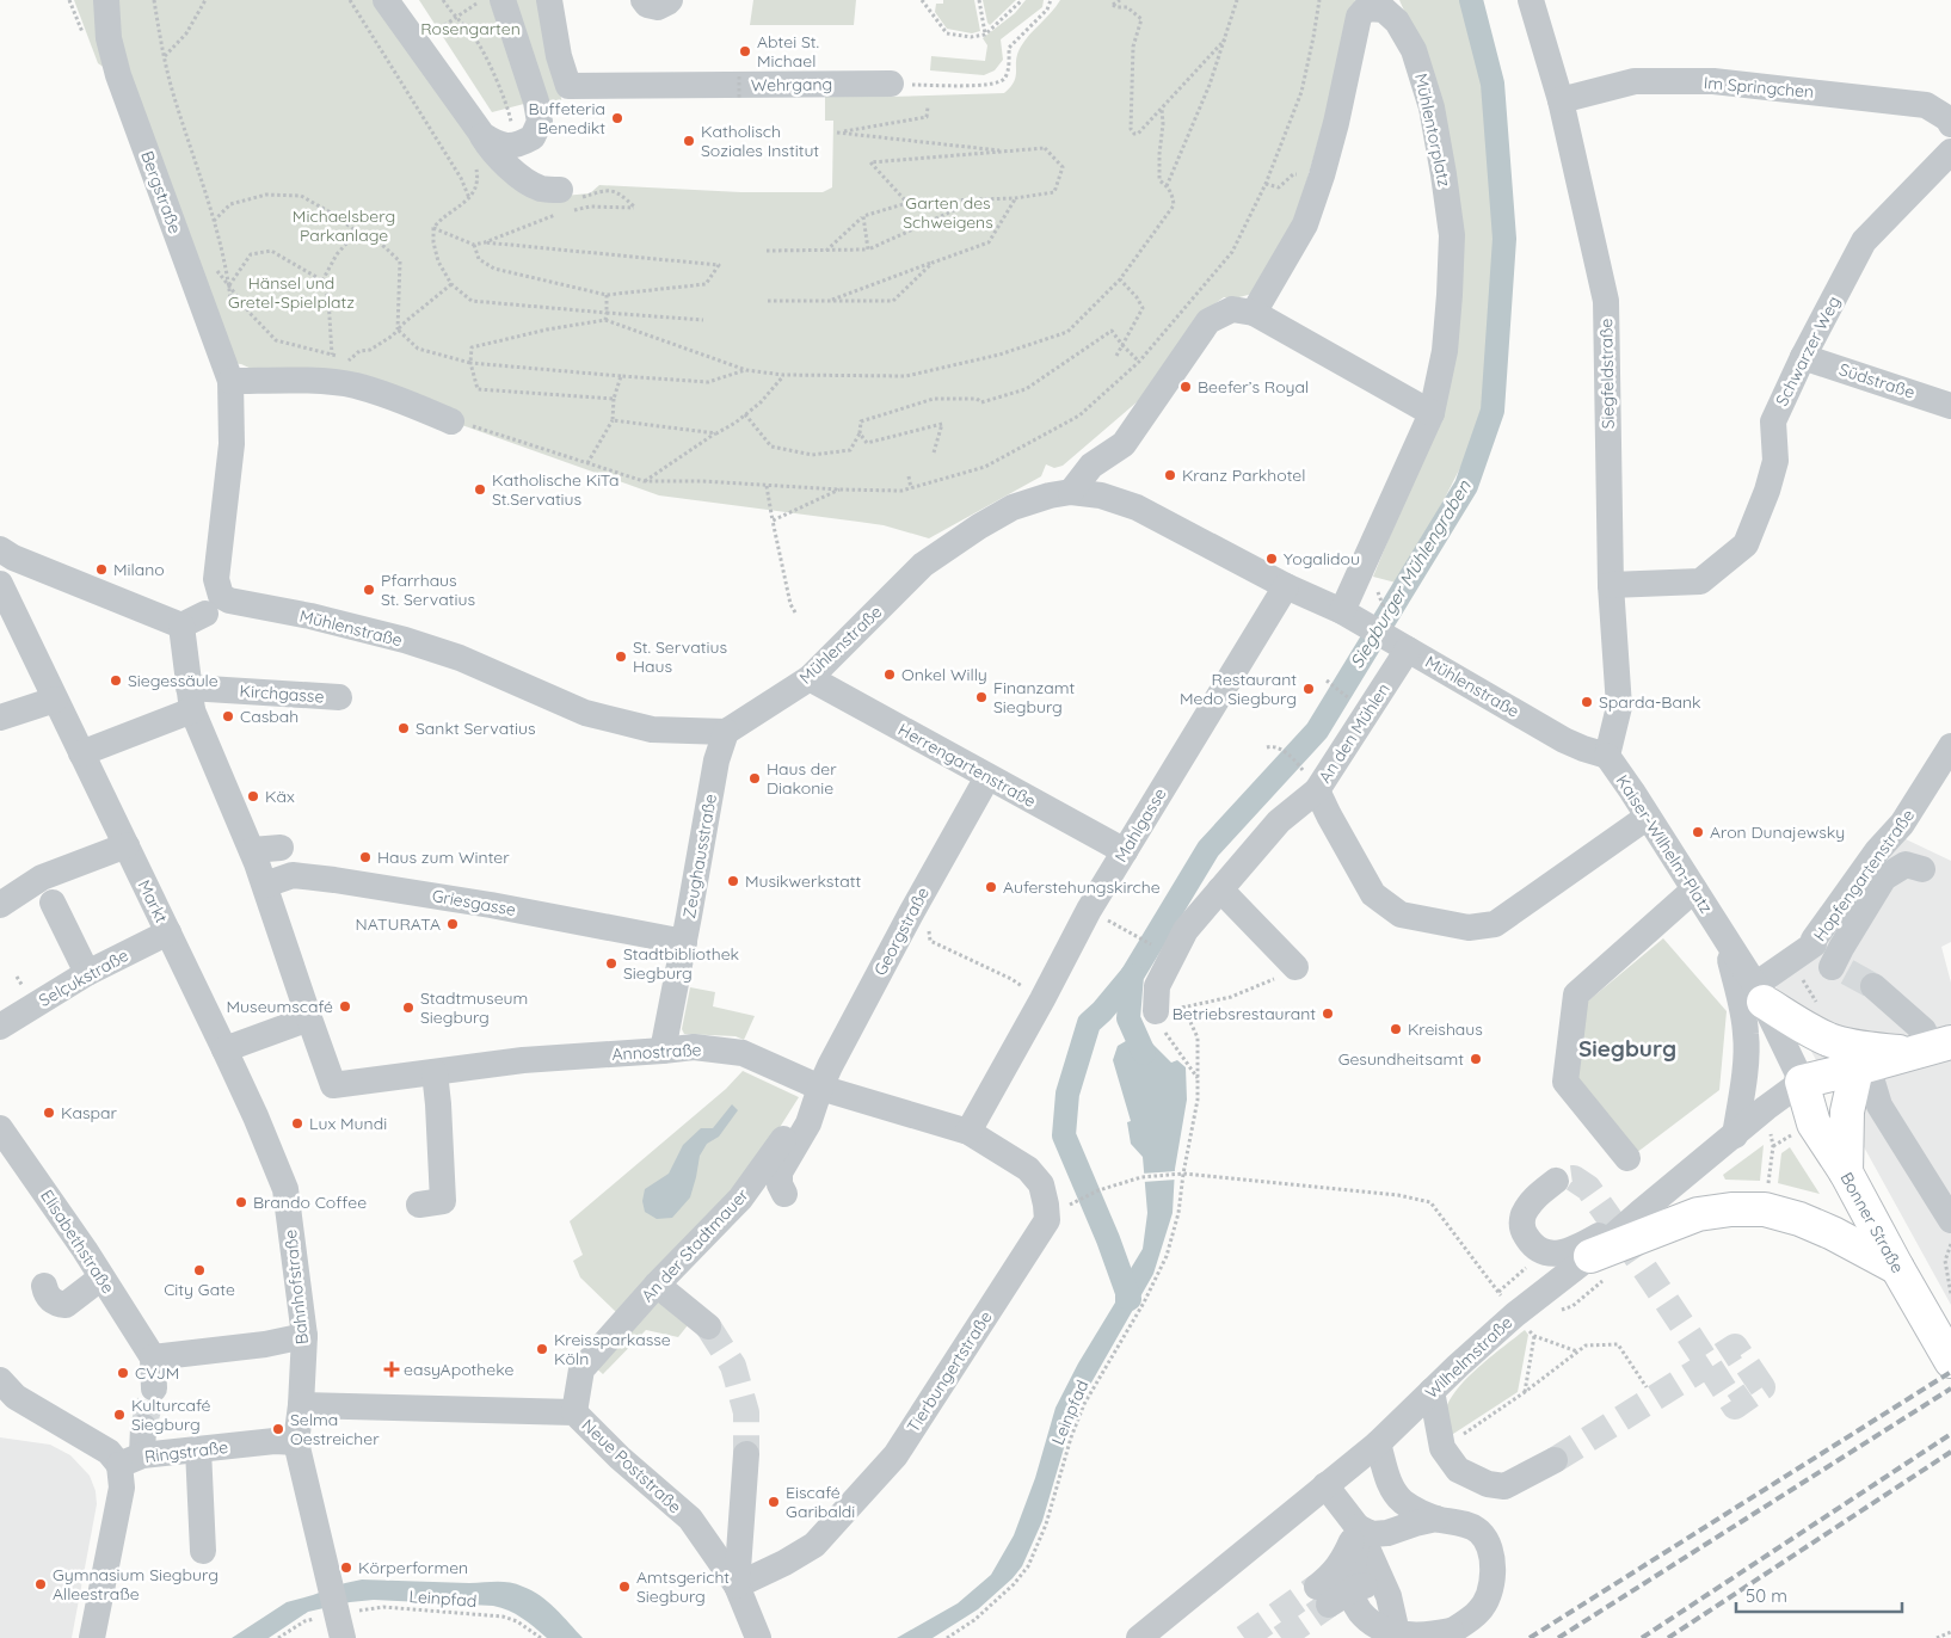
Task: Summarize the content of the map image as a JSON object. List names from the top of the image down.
{
  "streets": {
    "main road": ["Bonner Straße"],
    "street": [
      "Wehrgang",
      "Im Springchen",
      "Mühlentorplatz",
      "Bergstraße",
      "Schwarzer Weg",
      "Siegfeldstraße",
      "Südstraße",
      "Mühlenstraße",
      "Kirchgasse",
      "An den Mühlen",
      "Herrengartenstraße",
      "Mahlgasse",
      "Kaiser-Wilhelm-Platz",
      "Zeughausstraße",
      "Hopfengartenstraße",
      "Markt",
      "Griesgasse",
      "Georgstraße",
      "Selçukstraße",
      "Annostraße",
      "Elisabethstraße",
      "An der Stadtmauer",
      "Bahnhofstraße",
      "Wilhelmstraße",
      "Tierbungertstraße",
      "Ringstraße",
      "Neue Poststraße"
    ],
    "path": ["Leinpfad"]
  },
  "crossings": [
    ["Im Springchen", "Siegfeldstraße"],
    ["Bergstraße", "Mühlenstraße"],
    ["Schwarzer Weg", "Siegfeldstraße"],
    ["Schwarzer Weg", "Südstraße"],
    ["Siegfeldstraße", "Mühlenstraße"],
    ["Siegfeldstraße", "Kaiser-Wilhelm-Platz"],
    ["Mühlenstraße", "An den Mühlen"],
    ["Mühlenstraße", "Herrengartenstraße"],
    ["Mühlenstraße", "Mahlgasse"],
    ["Mühlenstraße", "Kaiser-Wilhelm-Platz"],
    ["Mühlenstraße", "Zeughausstraße"],
    ["An den Mühlen", "Leinpfad"],
    ["Herrengartenstraße", "Mahlgasse"],
    ["Herrengartenstraße", "Georgstraße"],
    ["Mahlgasse", "Annostraße"],
    ["Mahlgasse", "Tierbungertstraße"],
    ["Kaiser-Wilhelm-Platz", "Hopfengartenstraße"],
    ["Kaiser-Wilhelm-Platz", "Bonner Straße"],
    ["Kaiser-Wilhelm-Platz", "Wilhelmstraße"],
    ["Zeughausstraße", "Griesgasse"],
    ["Zeughausstraße", "Annostraße"],
    ["Markt", "Selçukstraße"],
    ["Markt", "Bahnhofstraße"],
    ["Georgstraße", "Annostraße"],
    ["Georgstraße", "An der Stadtmauer"],
    ["Annostraße", "An der Stadtmauer"],
    ["Annostraße", "Tierbungertstraße"],
    ["Bonner Straße", "Wilhelmstraße"],
    ["An der Stadtmauer", "Neue Poststraße"],
    ["Bahnhofstraße", "Leinpfad"],
    ["Bahnhofstraße", "Ringstraße"],
    ["Bahnhofstraße", "Neue Poststraße"],
    ["Tierbungertstraße", "Neue Poststraße"]
  ],
  "districts": ["Siegburg"],
  "water": ["Siegburger Mühlengraben"],
  "parks": [
    "Rosengarten",
    "Garten des Schweigens",
    "Michaelsberg Parkanlage",
    "Hänsel und Gretel-Spielplatz"
  ],
  "places": {
    "other": [
      "Abtei St. Michael",
      "Buffeteria Benedikt",
      "Katholisch Soziales Institut",
      "Beefer’s Royal",
      "Kranz Parkhotel",
      "Katholische KiTa St.Servatius",
      "Yogalidou",
      "Milano",
      "Pfarrhaus St. Servatius",
      "St. Servatius Haus",
      "Onkel Willy",
      "Siegessäule",
      "Restaurant Medo Siegburg",
      "Finanzamt Siegburg",
      "Sparda-Bank",
      "Casbah",
      "Sankt Servatius",
      "Haus der Diakonie",
      "Käx",
      "Aron Dunajewsky",
      "Haus zum Winter",
      "Musikwerkstatt",
      "Auferstehungskirche",
      "NATURATA",
      "Stadtbibliothek Siegburg",
      "Museumscafé",
      "Stadtmuseum Siegburg",
      "Betriebsrestaurant",
      "Kreishaus",
      "Gesundheitsamt",
      "Kaspar",
      "Lux Mundi",
      "Brando Coffee",
      "City Gate",
      "Kreissparkasse Köln",
      "CVJM",
      "Kulturcafé Siegburg",
      "Selma Oestreicher",
      "Eiscafé Garibaldi",
      "Körperformen",
      "Gymnasium Siegburg Alleestraße",
      "Amtsgericht Siegburg"
    ],
    "health": ["easyApotheke"]
  },
  "scale_bar": "50 m"
}
